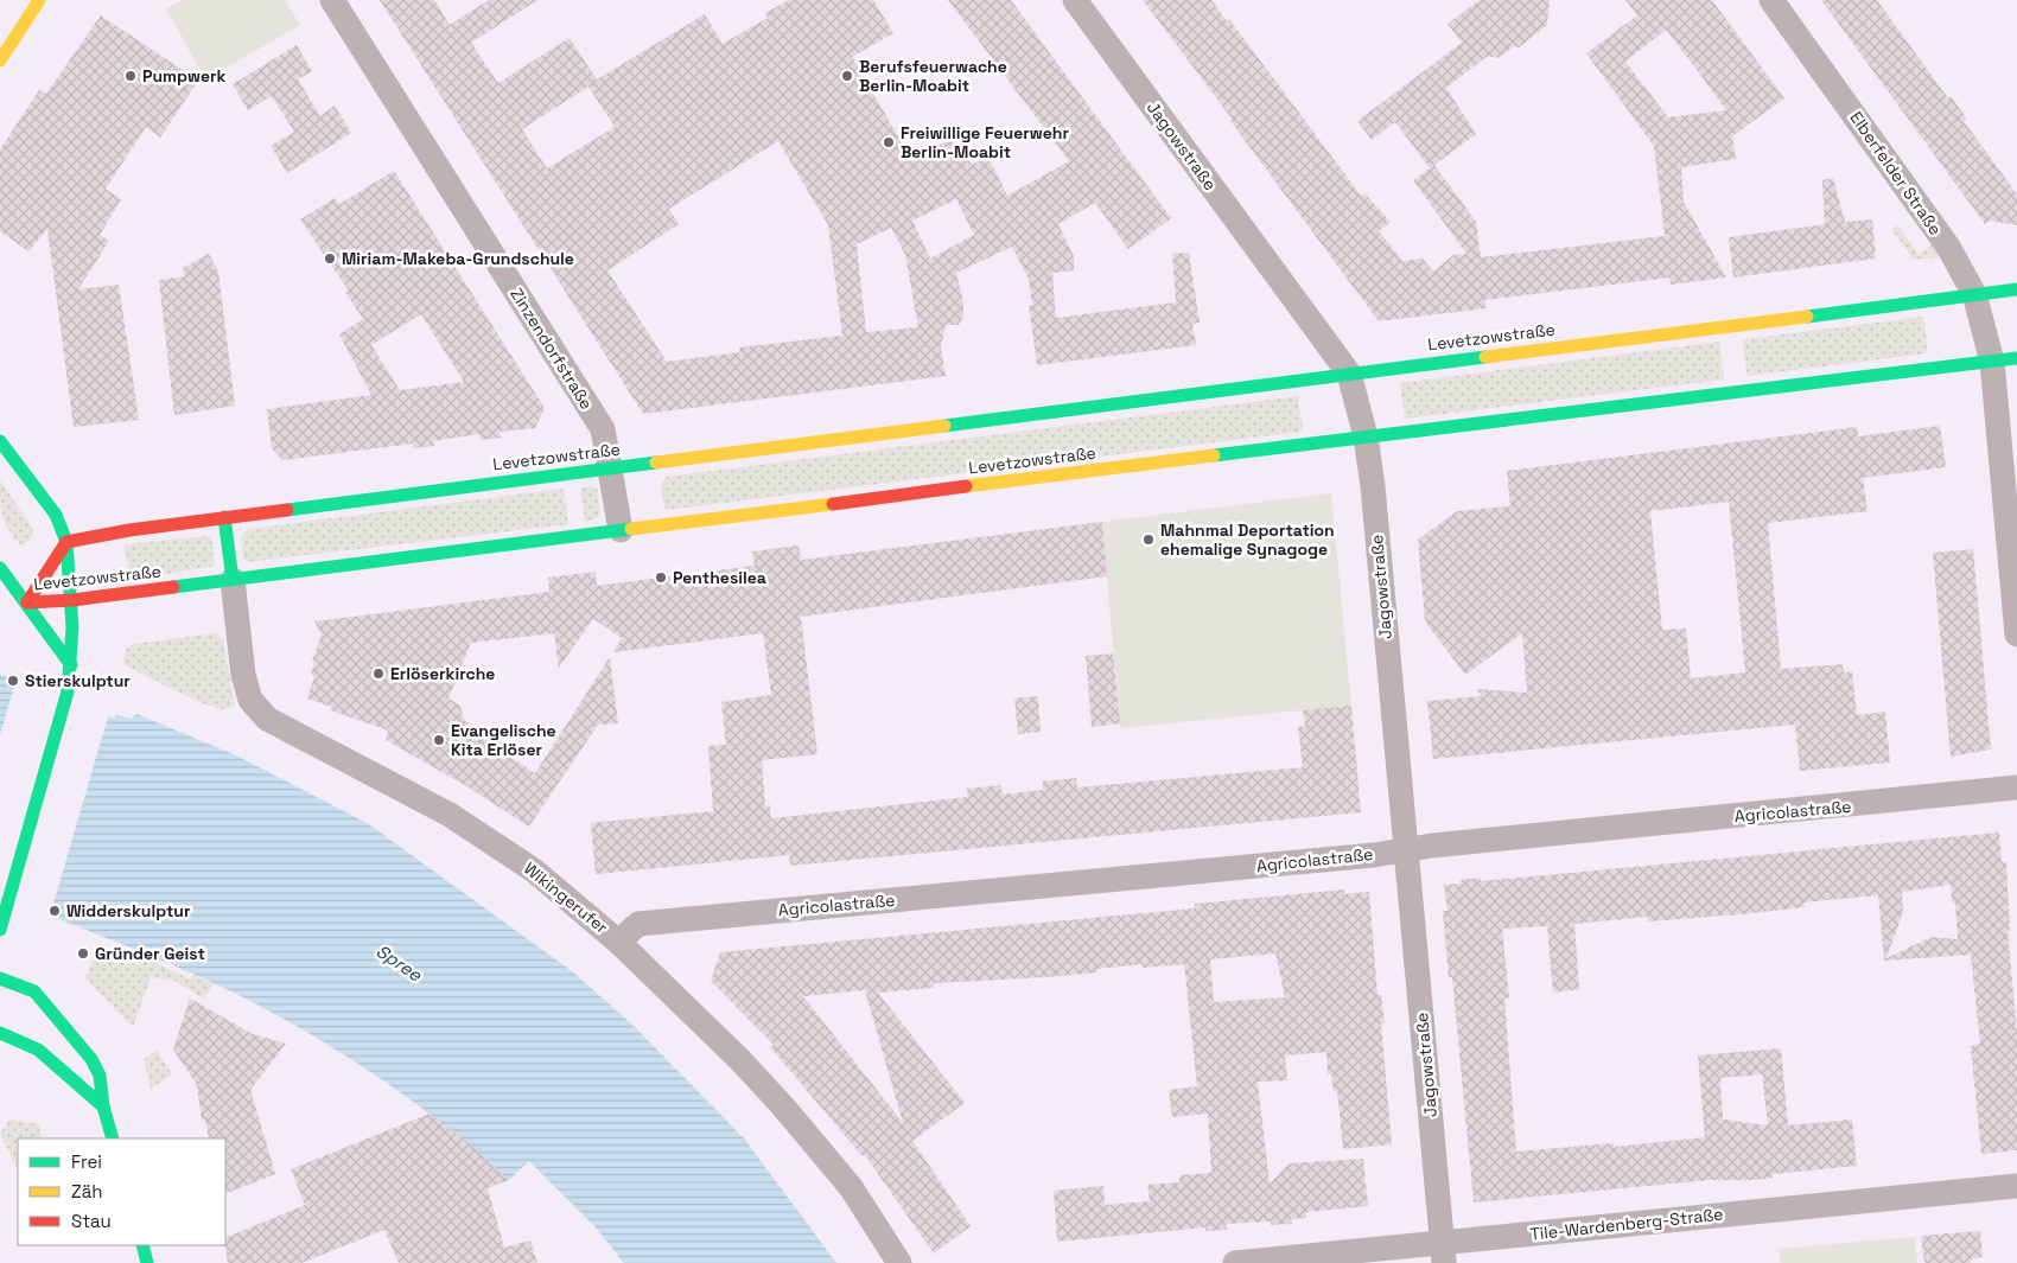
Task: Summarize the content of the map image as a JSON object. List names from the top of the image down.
{
  "streets": {
    "main road": ["Levetzowstraße"],
    "street": [
      "Jagowstraße",
      "Elberfelder Straße",
      "Zinzendorfstraße",
      "Agricolastraße",
      "Wikingerufer",
      "Tile-Wardenberg-Straße"
    ]
  },
  "crossings": [
    ["Jagowstraße", "Levetzowstraße"],
    ["Jagowstraße", "Agricolastraße"],
    ["Jagowstraße", "Tile-Wardenberg-Straße"],
    ["Elberfelder Straße", "Levetzowstraße"],
    ["Levetzowstraße", "Zinzendorfstraße"],
    ["Levetzowstraße", "Wikingerufer"],
    ["Agricolastraße", "Wikingerufer"]
  ],
  "water": ["Spree"],
  "places": [
    "Pumpwerk",
    "Berufsfeuerwache Berlin-Moabit",
    "Freiwillige Feuerwehr Berlin-Moabit",
    "Miriam-Makeba-Grundschule",
    "Mahnmal Deportation ehemalige Synagoge",
    "Penthesilea",
    "Erlöserkirche",
    "Stierskulptur",
    "Evangelische Kita Erlöser",
    "Widderskulptur",
    "Gründer Geist"
  ],
  "legend": ["Frei", "Zäh", "Stau"]
}
